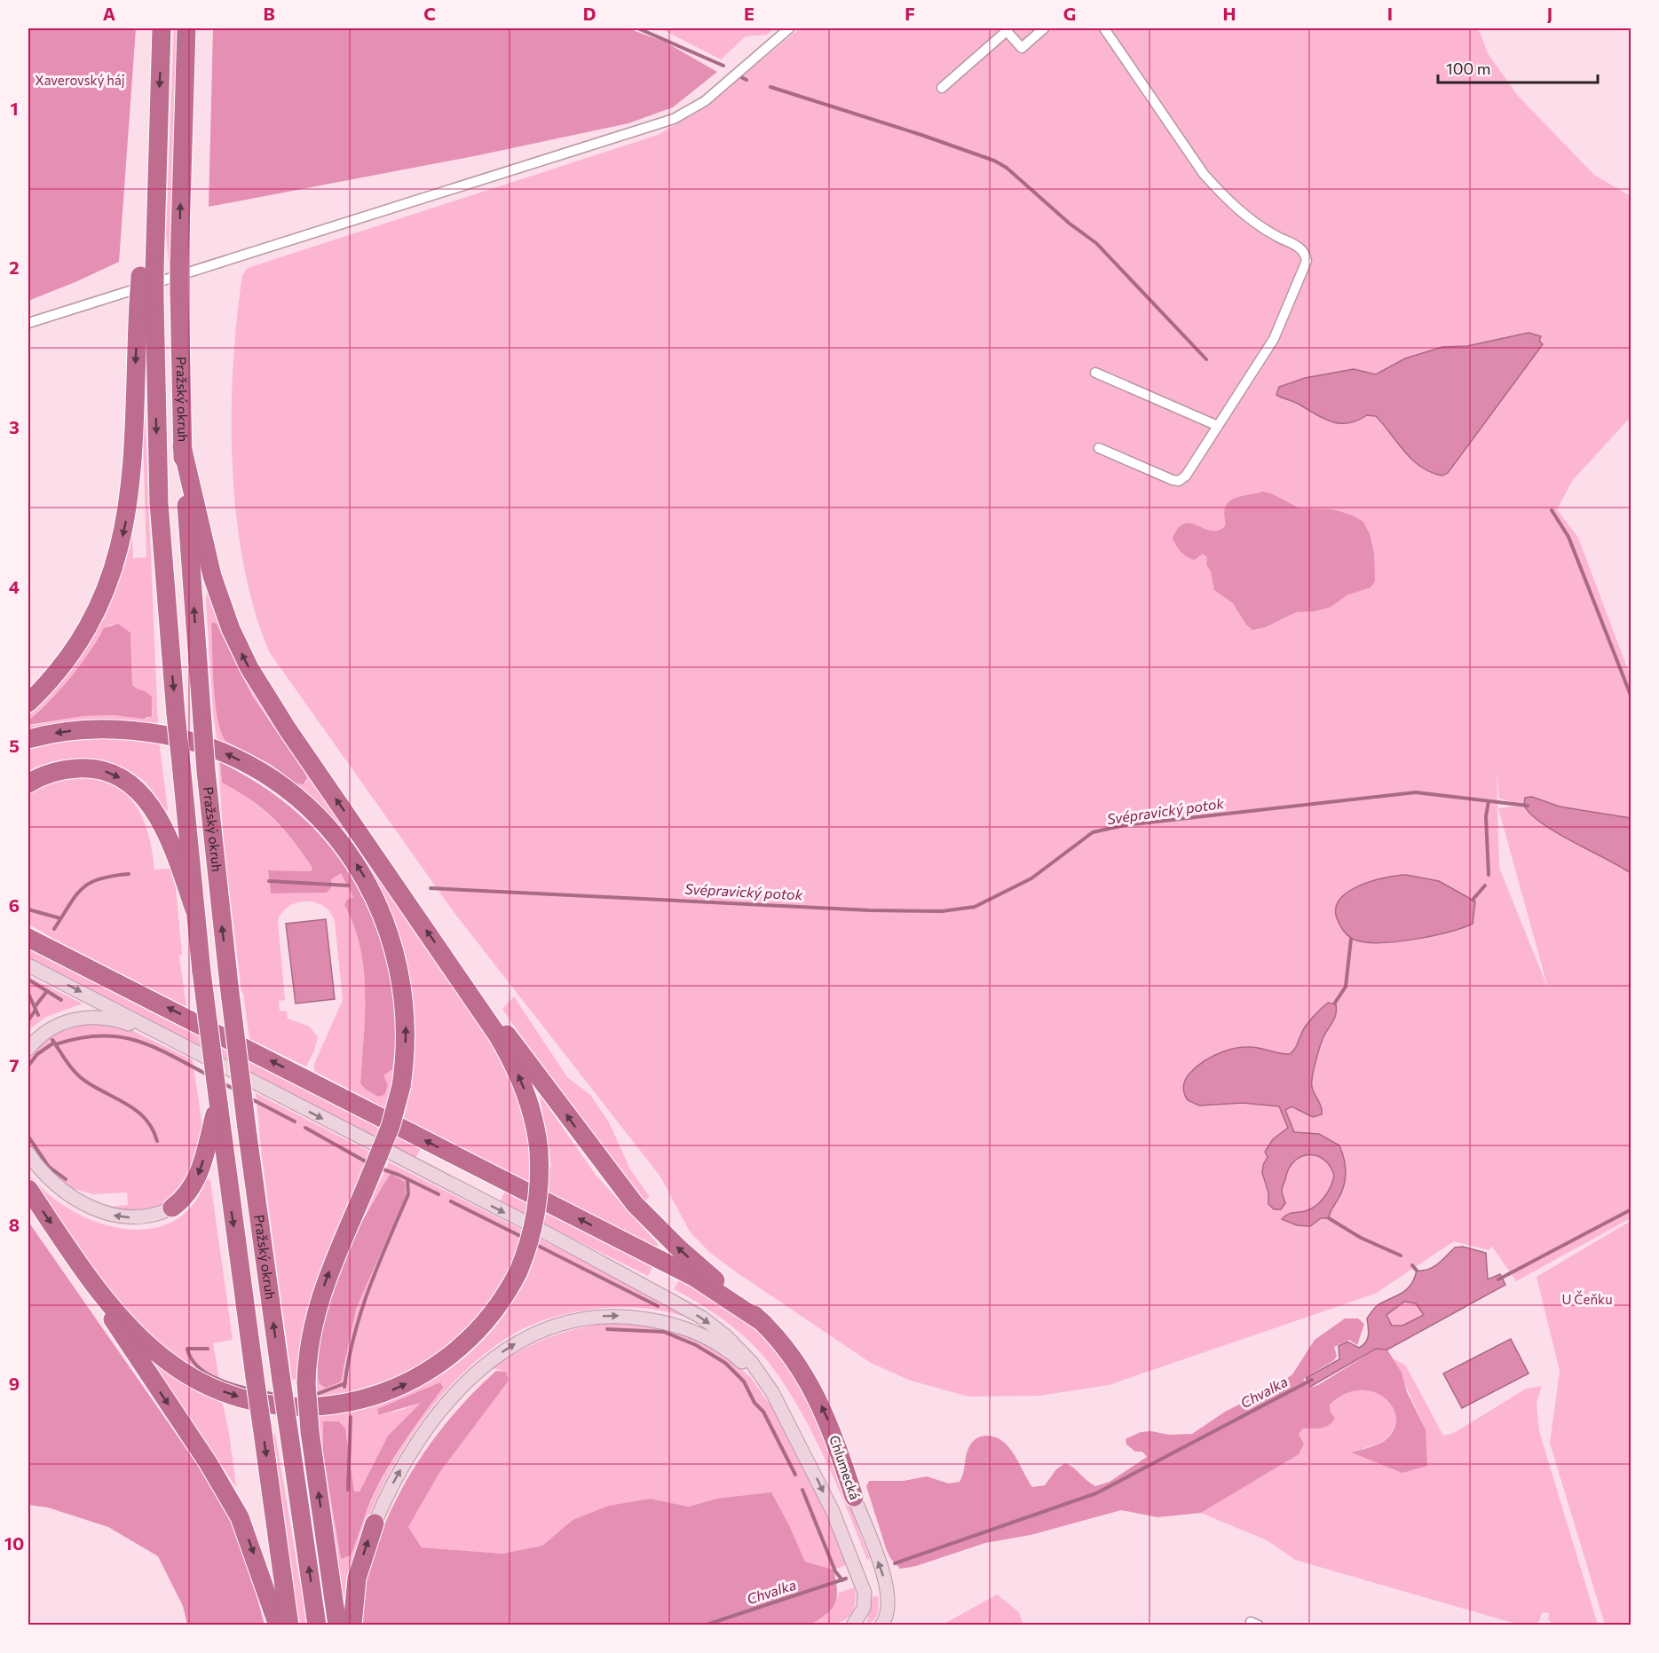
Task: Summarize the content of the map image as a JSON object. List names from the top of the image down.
{
  "streets": {
    "highway": ["Pražský okruh", "Chlumecká"]
  },
  "water": ["Svépravický potok", "Chvalka"],
  "parks": ["Xaverovský háj", "U Čeňku"],
  "scale_bar": "100 m",
  "grid": {
    "columns": [
      "A",
      "B",
      "C",
      "D",
      "E",
      "F",
      "G",
      "H",
      "I",
      "J"
    ],
    "rows": [
      "1",
      "2",
      "3",
      "4",
      "5",
      "6",
      "7",
      "8",
      "9",
      "10"
    ]
  }
}
